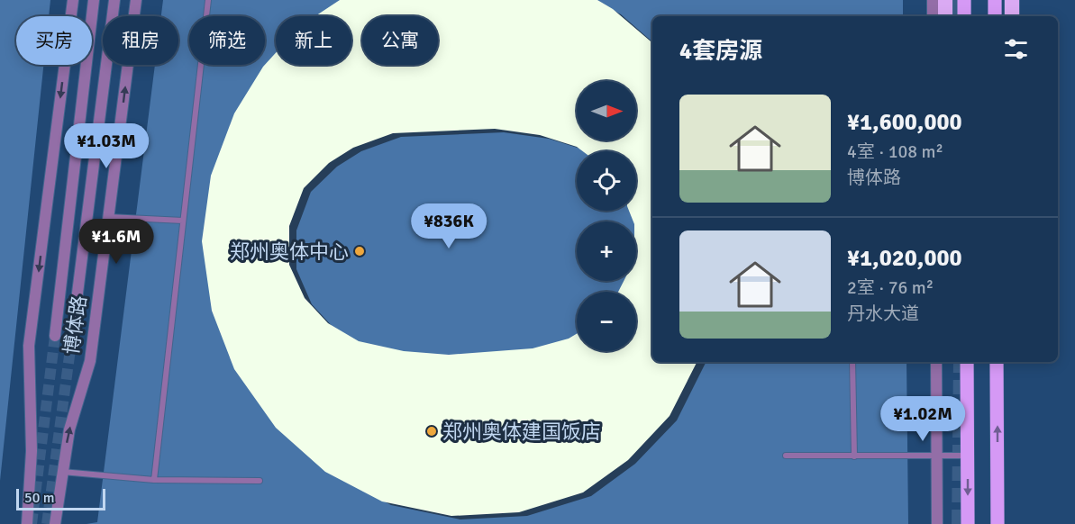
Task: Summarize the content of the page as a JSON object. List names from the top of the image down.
{
  "streets": {
    "street": ["博体路"]
  },
  "places": ["郑州奥体中心", "郑州奥体建国饭店"],
  "scale_bar": "50 m",
  "north": "right",
  "page": {
    "chip": [
      "买房",
      "租房",
      "筛选",
      "新上",
      "公寓"
    ],
    "heading": "4套房源",
    "map_buttons": ["+", "−"],
    "list": [
      {
        "name": "¥1,600,000",
        "note": "4室 · 108 m² · 博体路"
      },
      {
        "name": "¥1,020,000",
        "note": "2室 · 76 m² · 丹水大道"
      }
    ],
    "price": [
      "¥1.03M",
      "¥836K",
      "¥1.6M",
      "¥1.02M"
    ],
    "scale": "50 m"
  }
}
